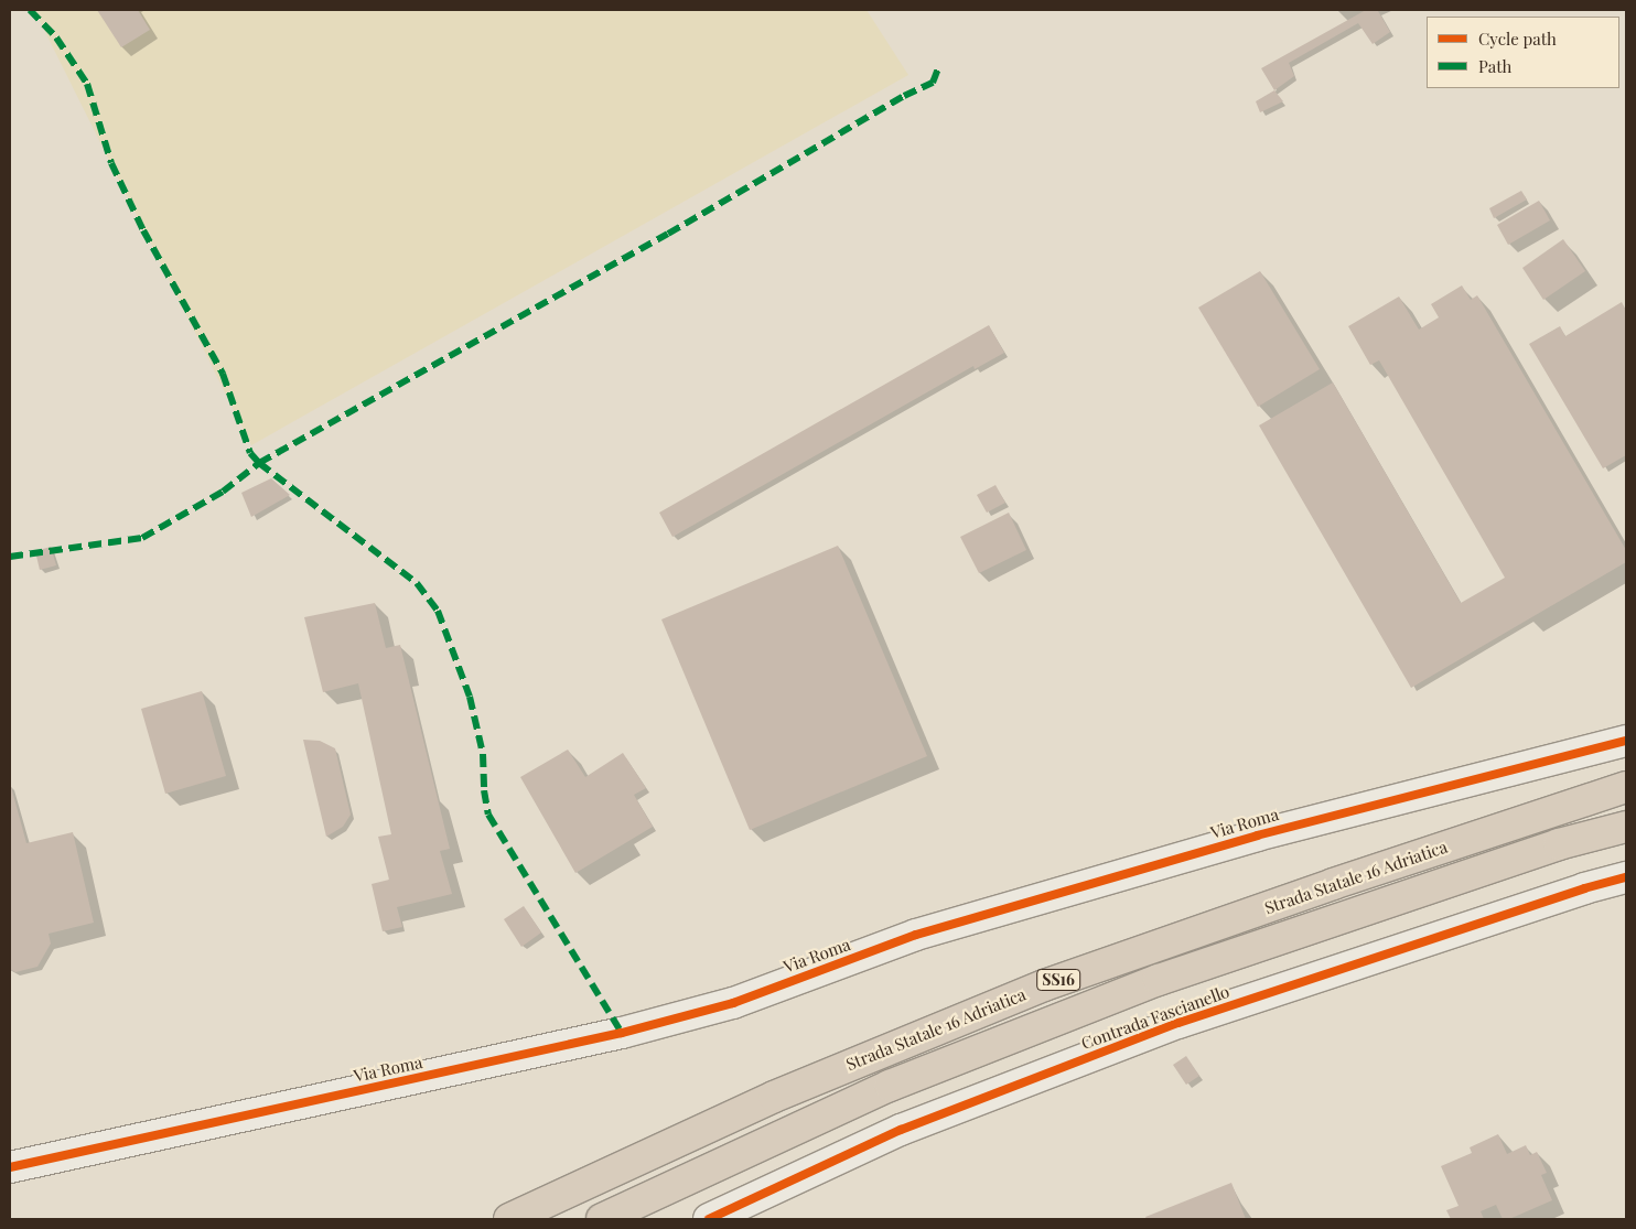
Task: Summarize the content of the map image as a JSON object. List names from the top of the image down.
{
  "streets": {
    "highway": ["Strada Statale 16 Adriatica", "SS16"],
    "street": ["Via Roma", "Contrada Fascianello"]
  },
  "legend": ["Cycle path", "Path"]
}
